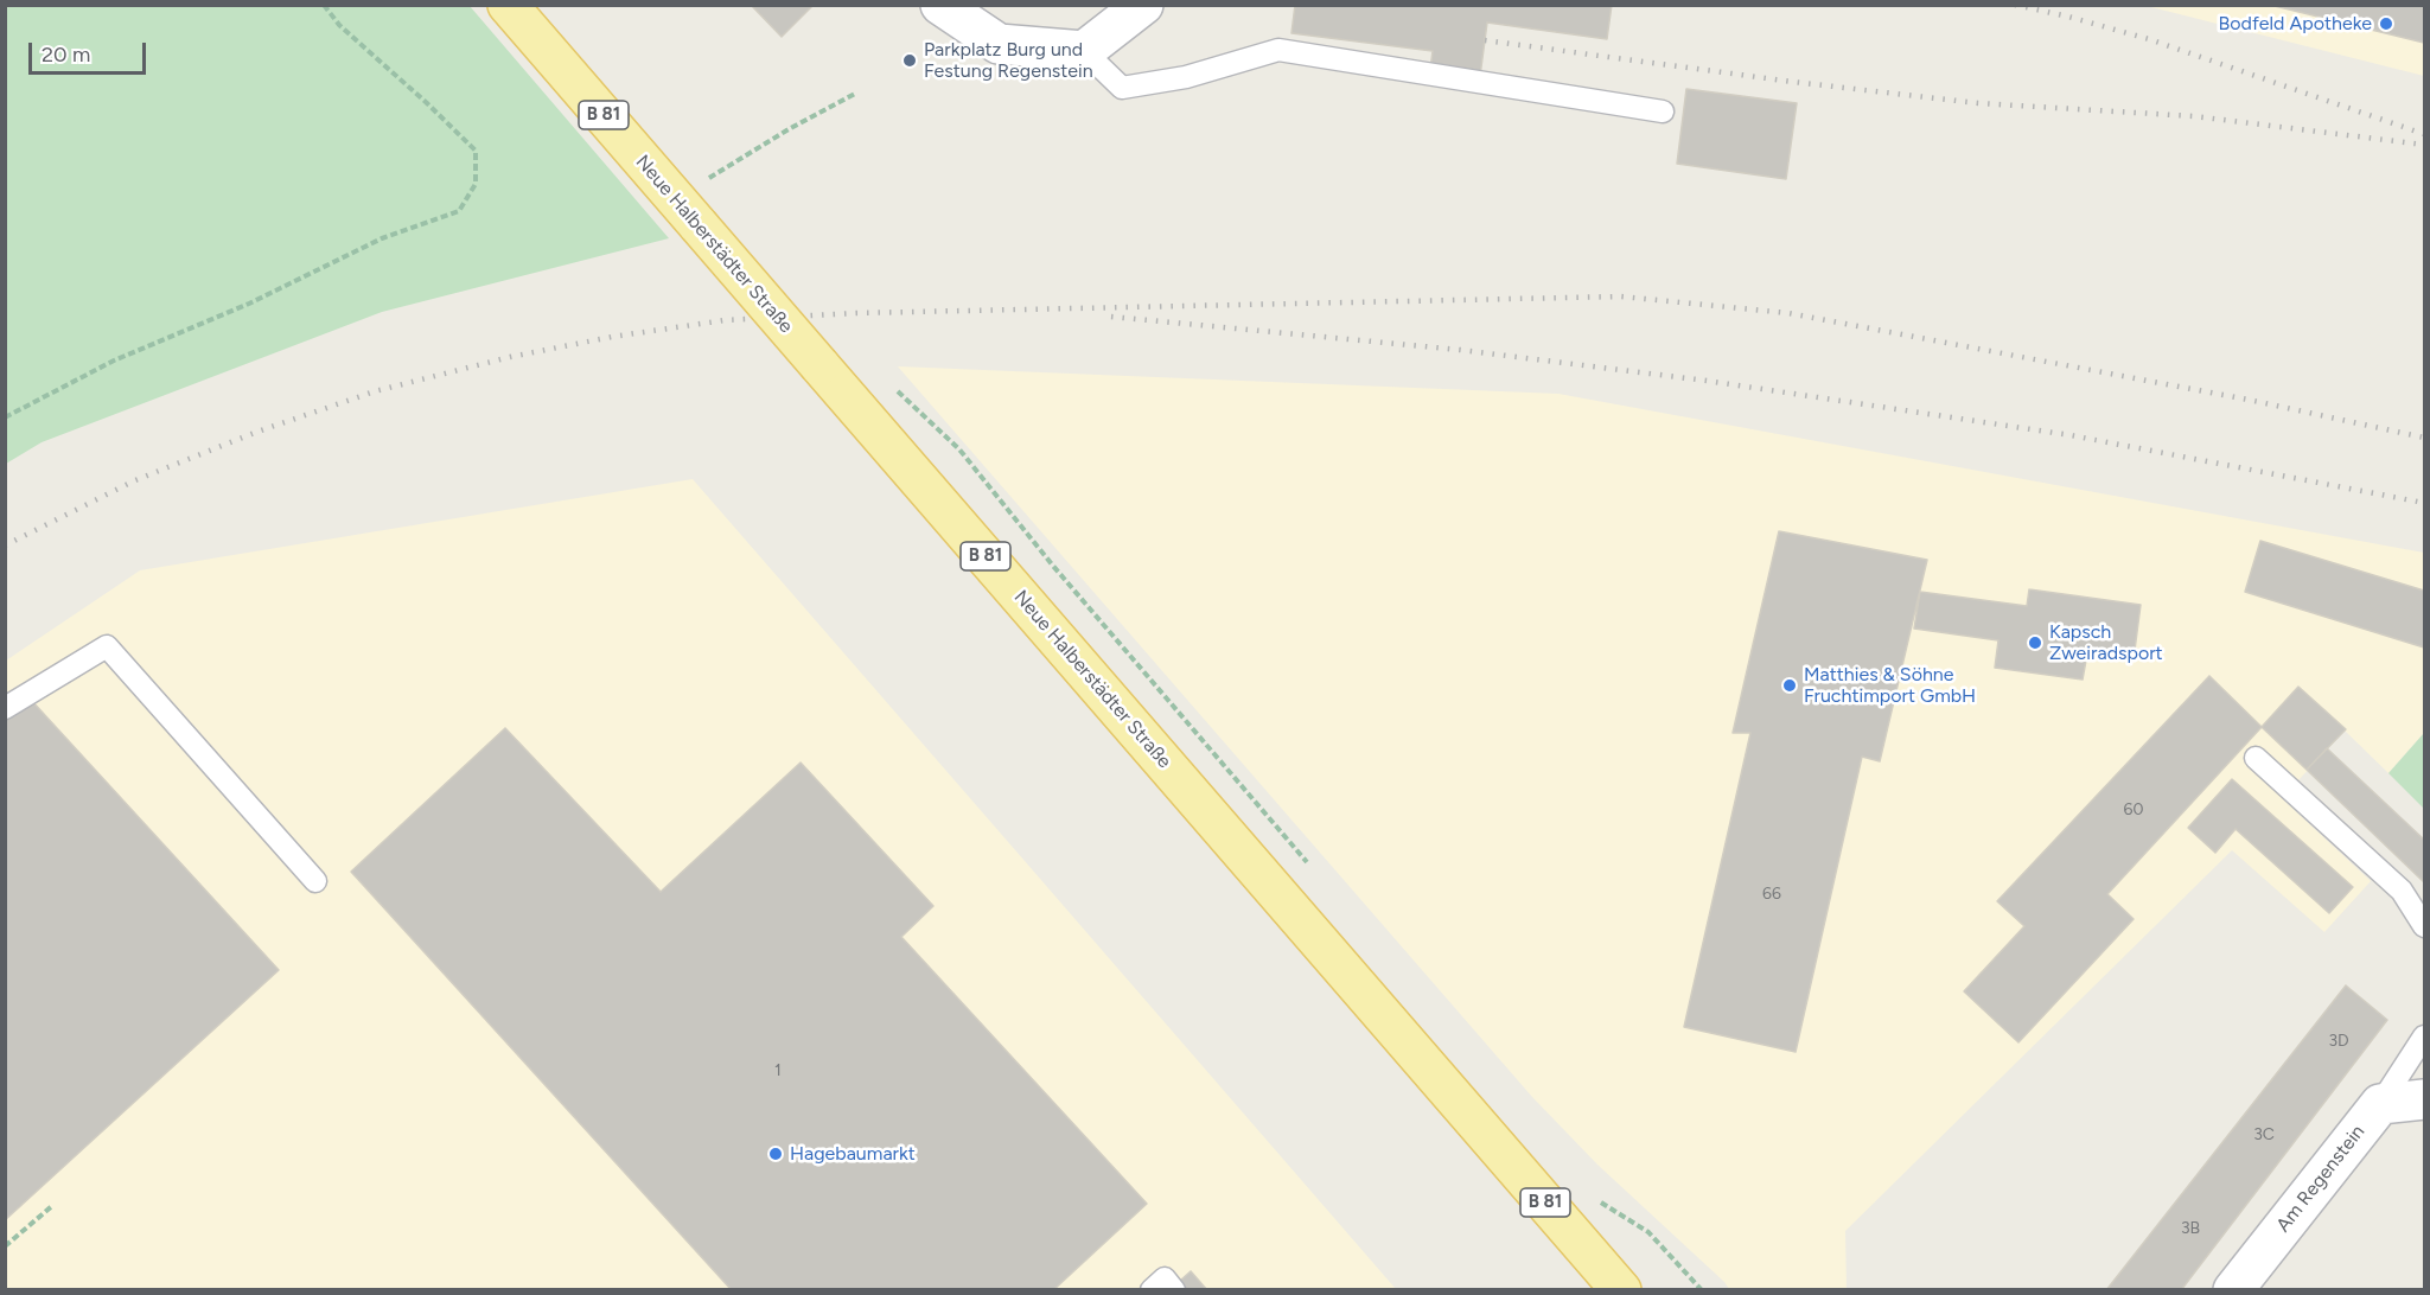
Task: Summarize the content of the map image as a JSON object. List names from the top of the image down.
{
  "streets": {
    "main road": ["B 81", "Neue Halberstädter Straße"],
    "street": ["Am Regenstein"]
  },
  "places": [
    "Bodfeld Apotheke",
    "Parkplatz Burg und Festung Regenstein",
    "Kapsch Zweiradsport",
    "Matthies & Söhne Fruchtimport GmbH",
    "Hagebaumarkt"
  ],
  "house_numbers": [
    "60",
    "66",
    "3D",
    "1",
    "3C",
    "3B"
  ],
  "scale_bar": "20 m"
}
